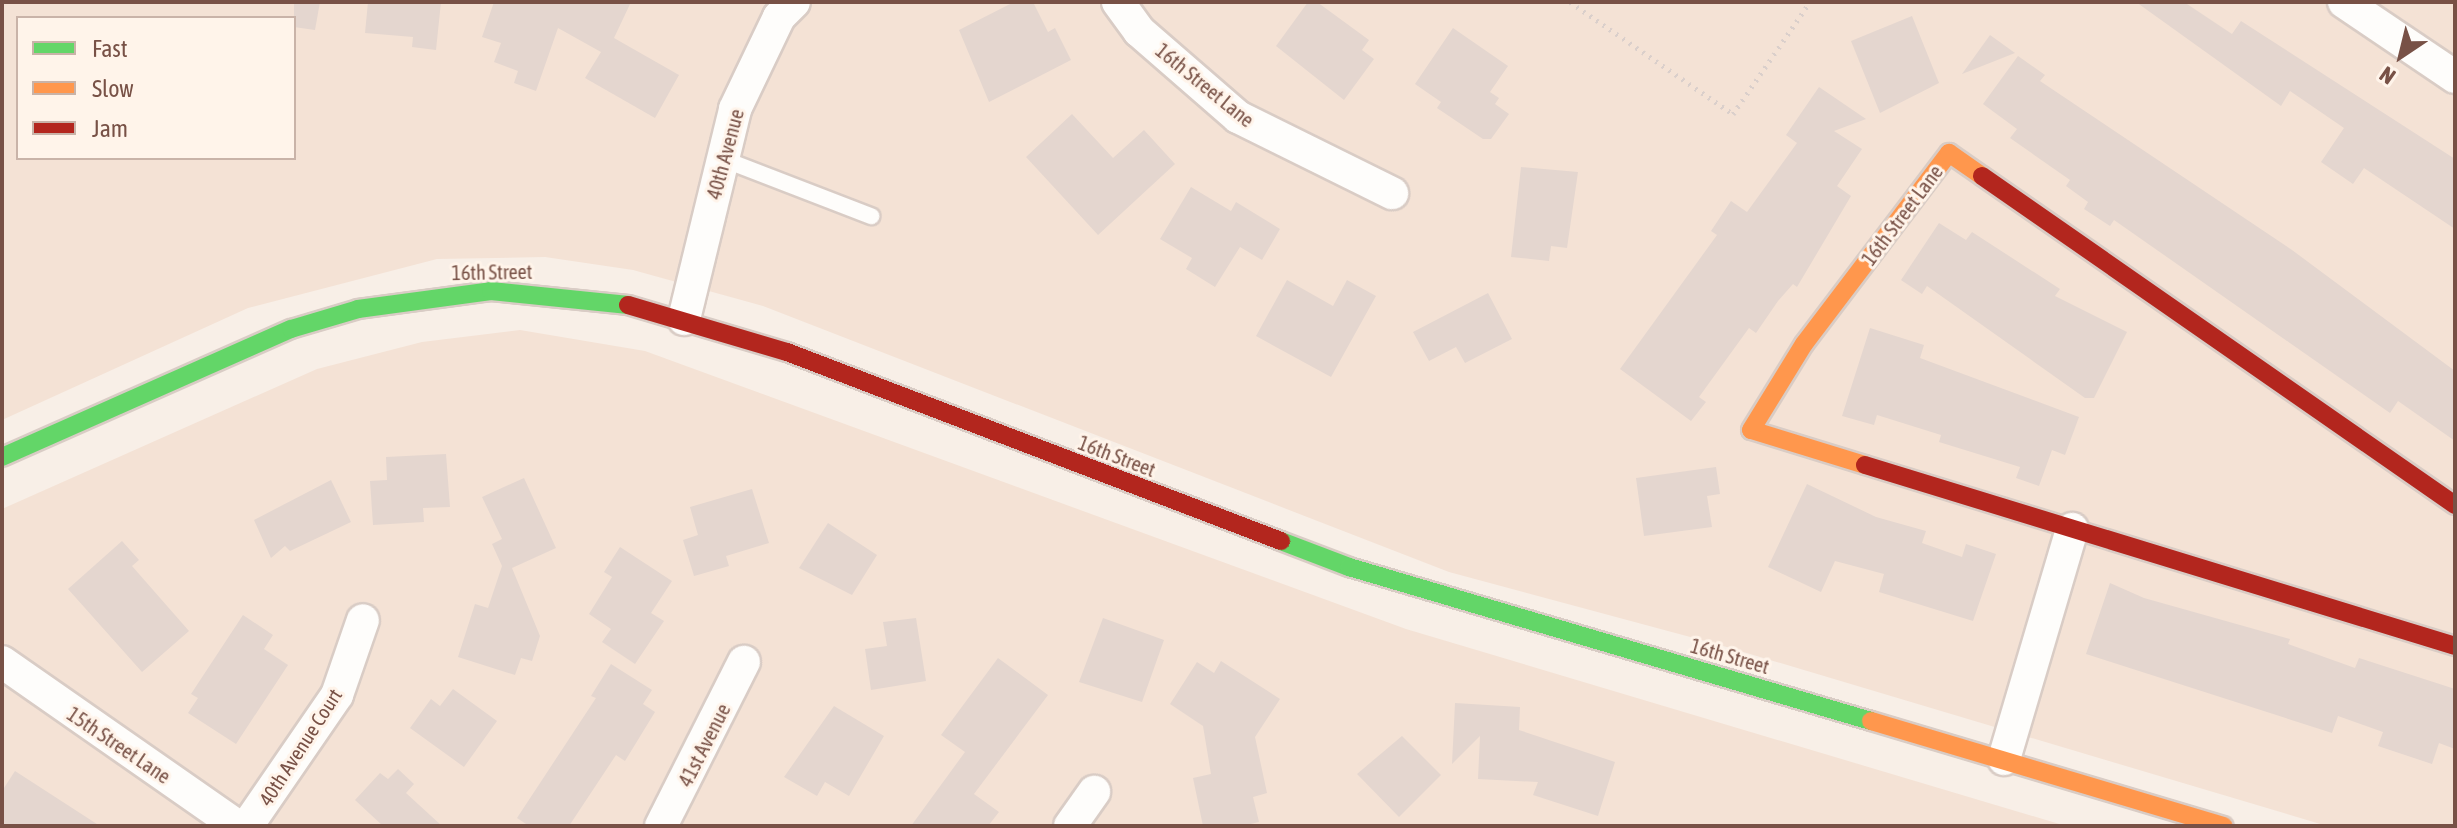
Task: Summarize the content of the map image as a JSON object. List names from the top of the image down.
{
  "streets": {
    "main road": ["16th Street Lane", "16th Street"],
    "street": [
      "40th Avenue",
      "15th Street Lane",
      "41st Avenue",
      "40th Avenue Court"
    ]
  },
  "crossings": [
    ["40th Avenue", "16th Street"]
  ],
  "legend": ["Fast", "Slow", "Jam"],
  "north": "bottom left"
}
